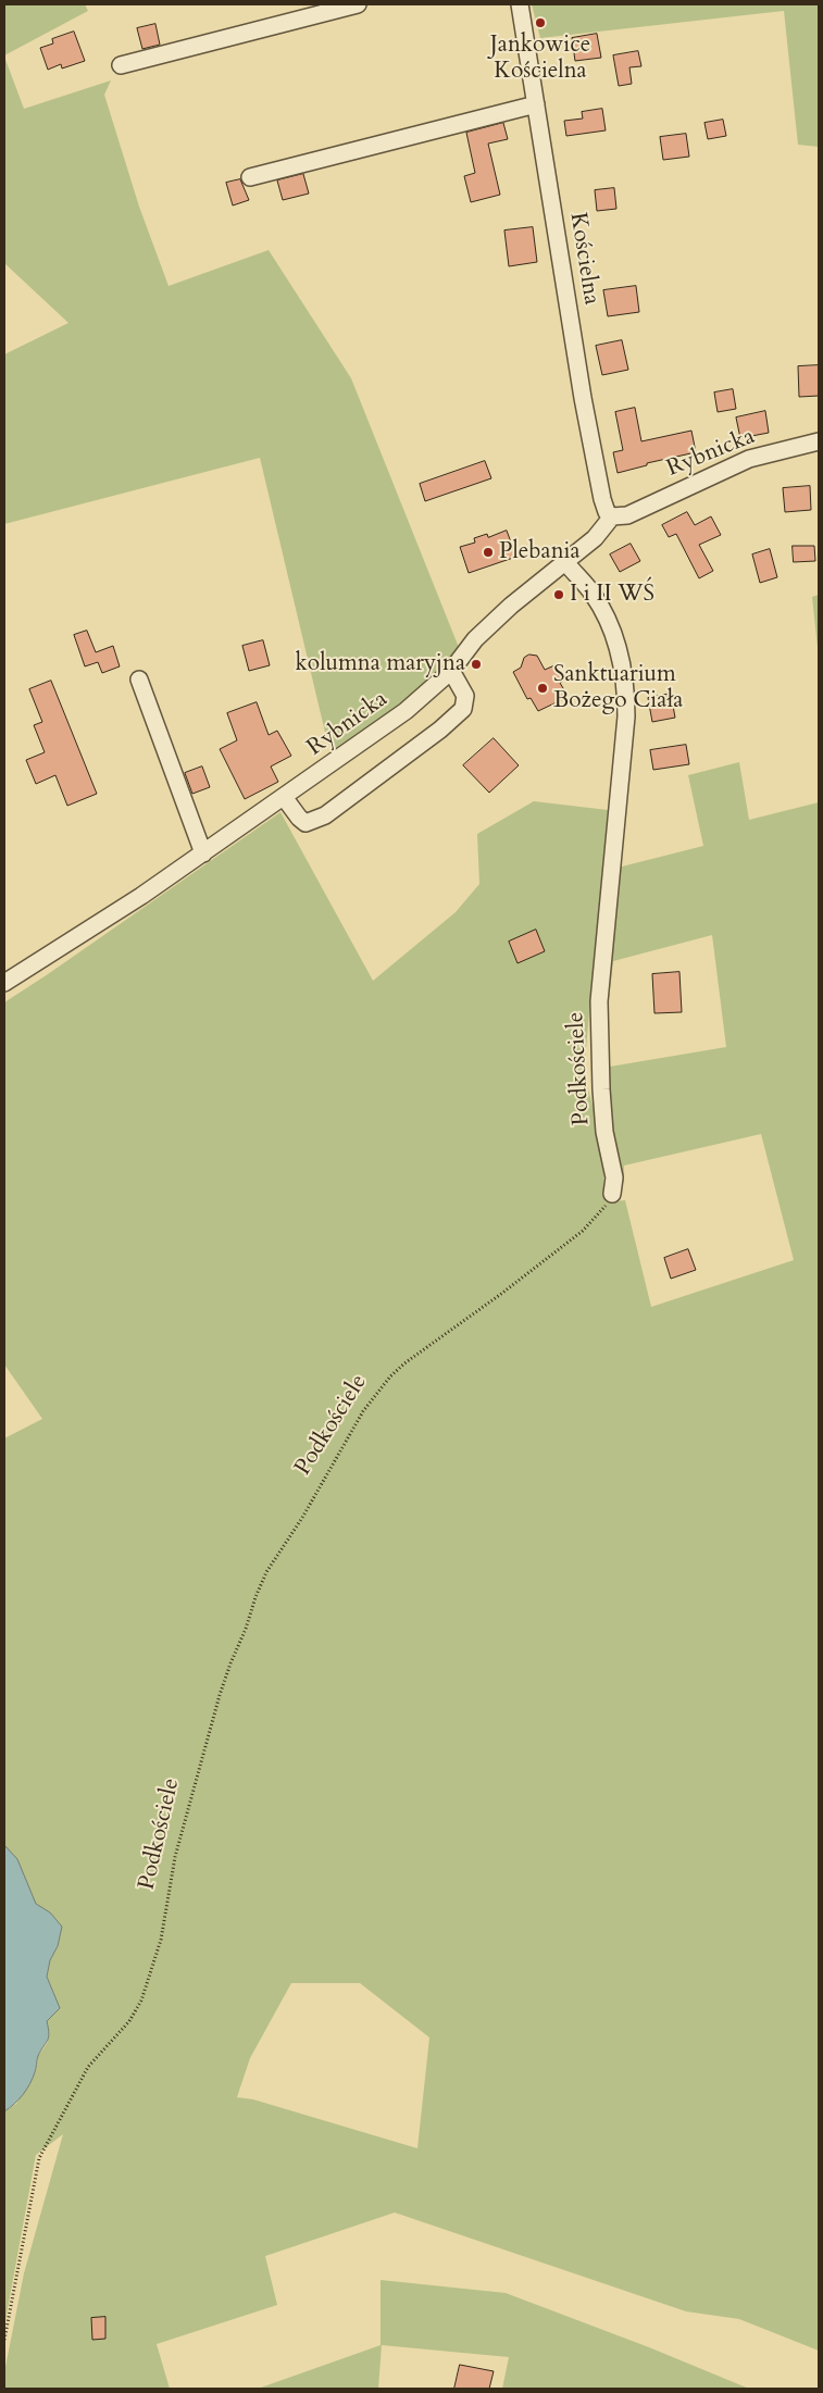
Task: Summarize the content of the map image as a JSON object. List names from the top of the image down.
{
  "streets": {
    "street": ["Kościelna", "Rybnicka", "Podkościele"]
  },
  "crossings": [
    ["Kościelna", "Rybnicka"],
    ["Rybnicka", "Podkościele"]
  ],
  "places": [
    "Jankowice Kościelna",
    "Plebania",
    "I i II WŚ",
    "kolumna maryjna",
    "Sanktuarium Bożego Ciała"
  ]
}
